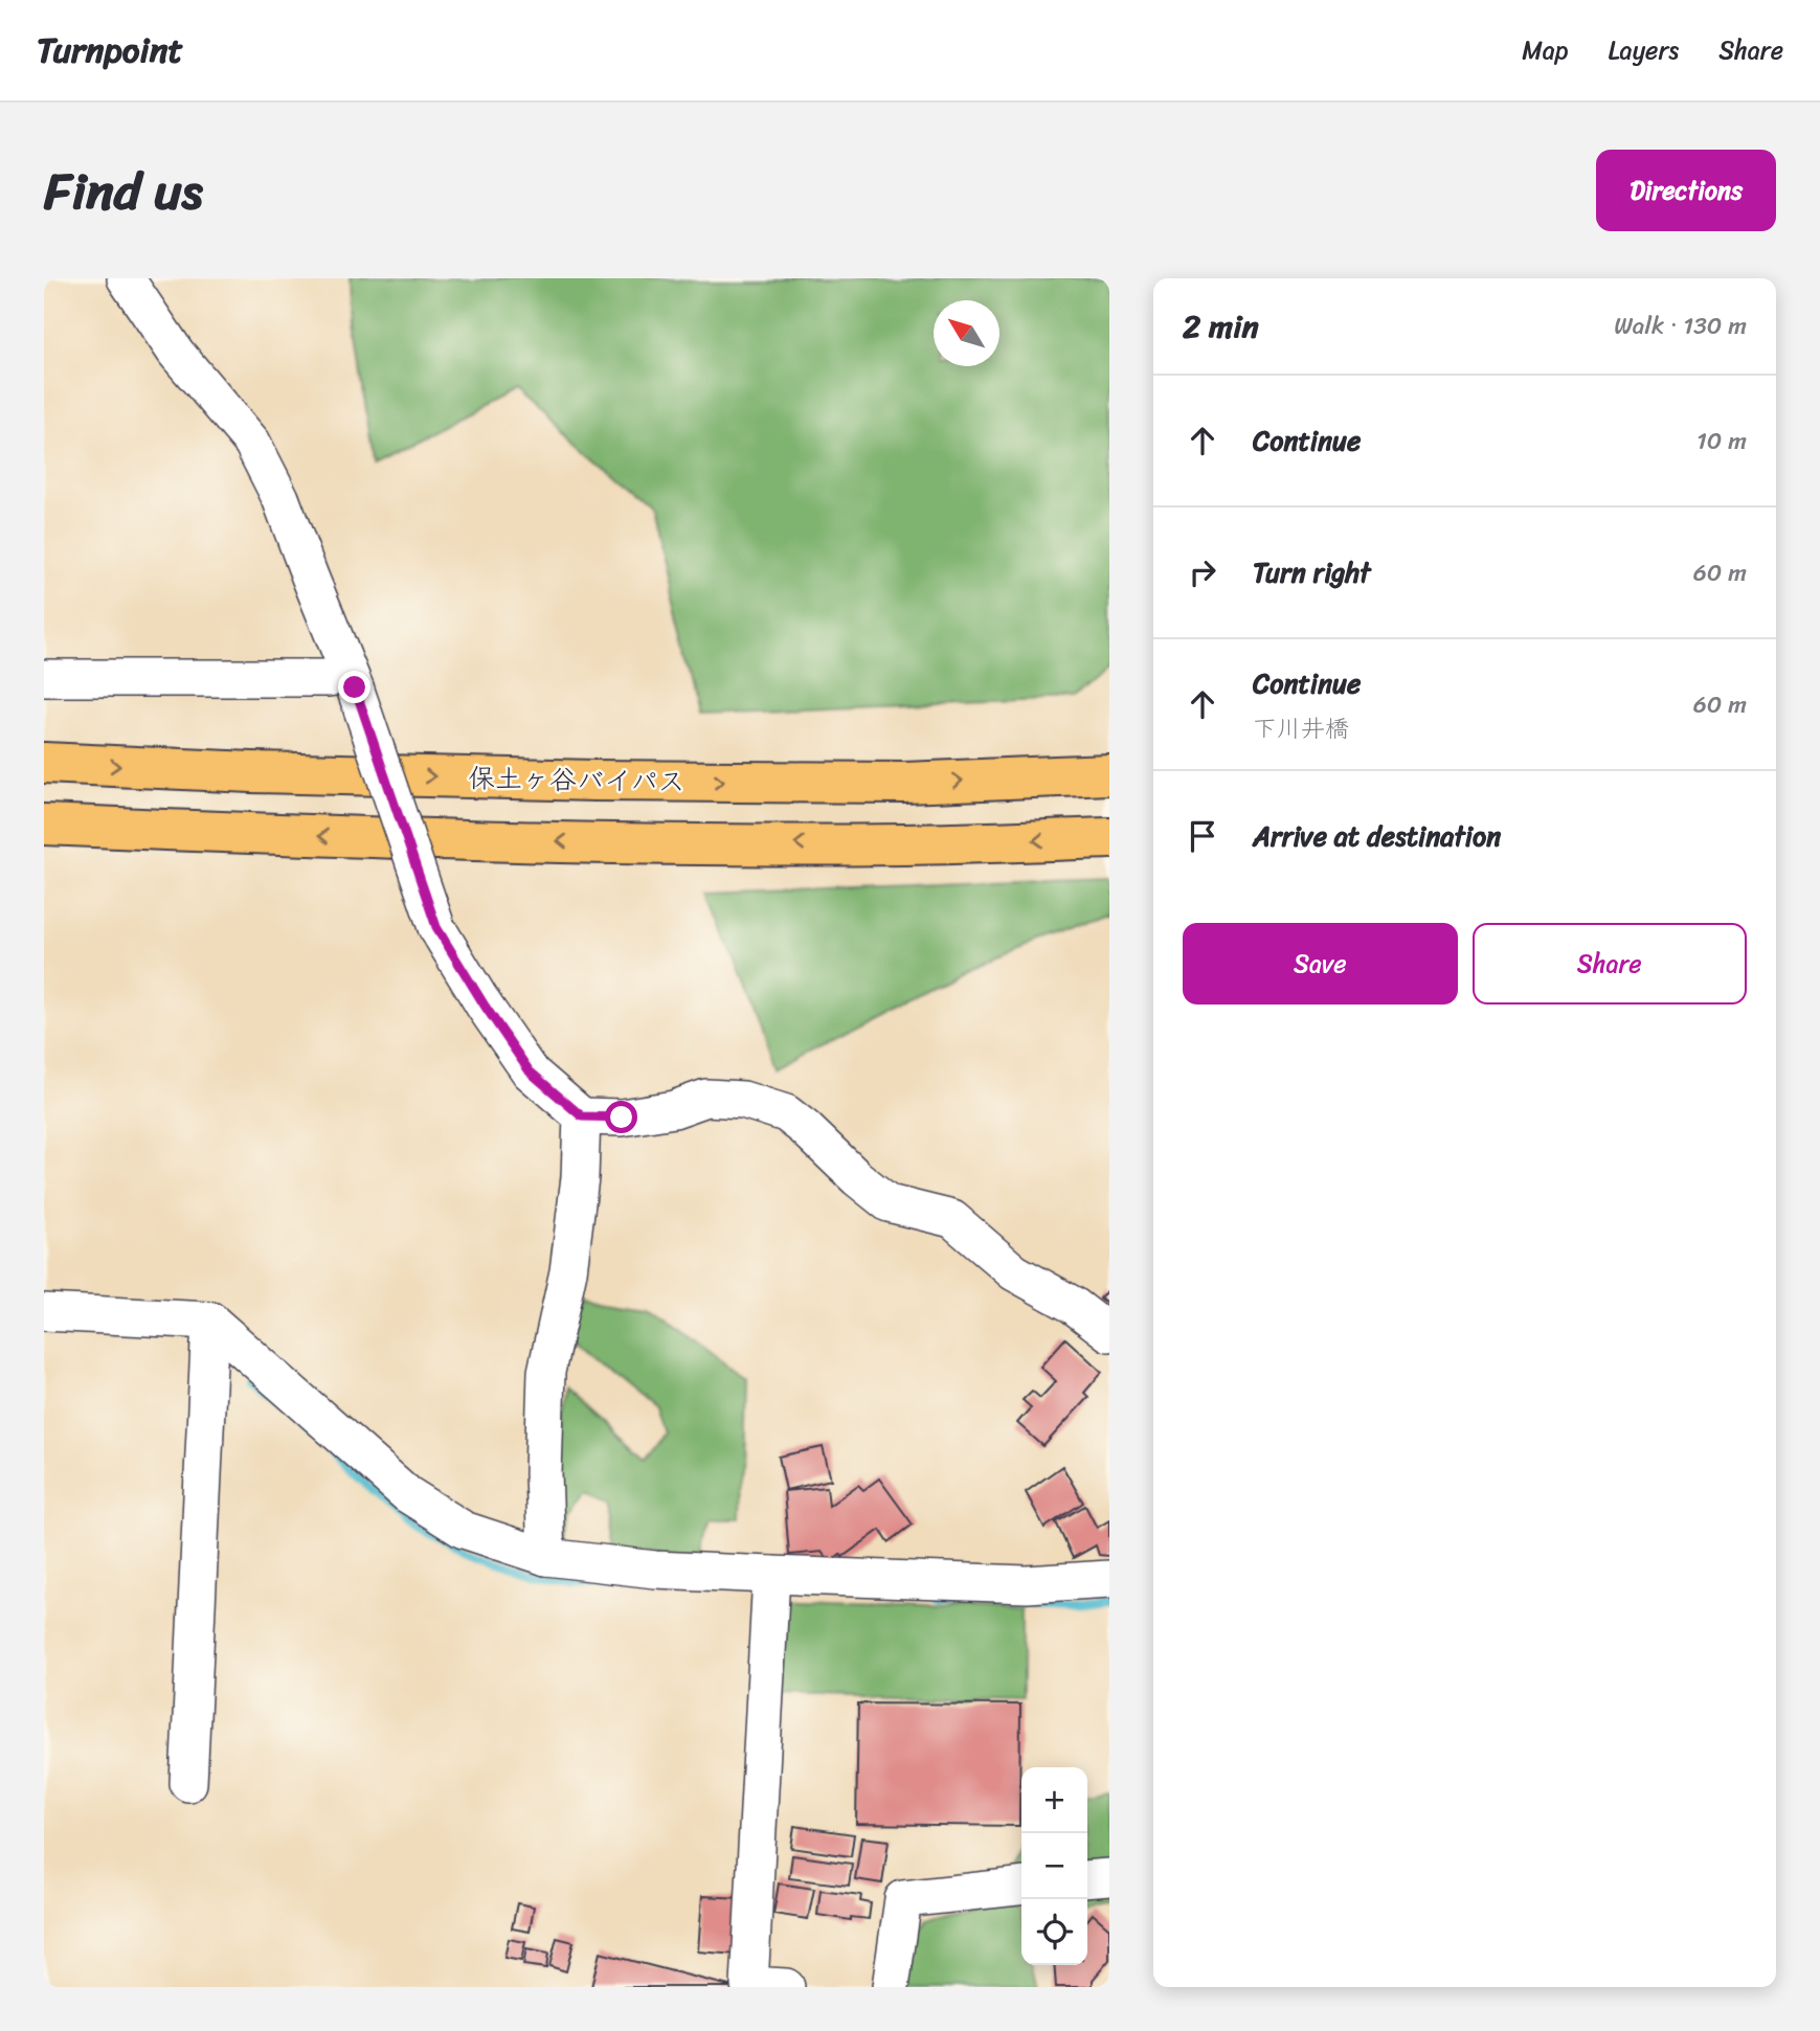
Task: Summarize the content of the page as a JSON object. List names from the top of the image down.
{
  "streets": {
    "highway": ["保土ヶ谷バイパス"]
  },
  "north": "top left",
  "page": {
    "header": "Turnpoint",
    "nav": ["Map", "Layers", "Share"],
    "title": "Find us",
    "buttons": [
      "Directions",
      ["Save", "Share"]
    ],
    "heading": ["2 min", "Walk · 130 m"],
    "list": [
      ["Continue", "10 m"],
      ["Turn right", "60 m"],
      ["Continue", "下川井橋", "60 m"],
      "Arrive at destination"
    ],
    "map_buttons": ["+", "−"]
  }
}
